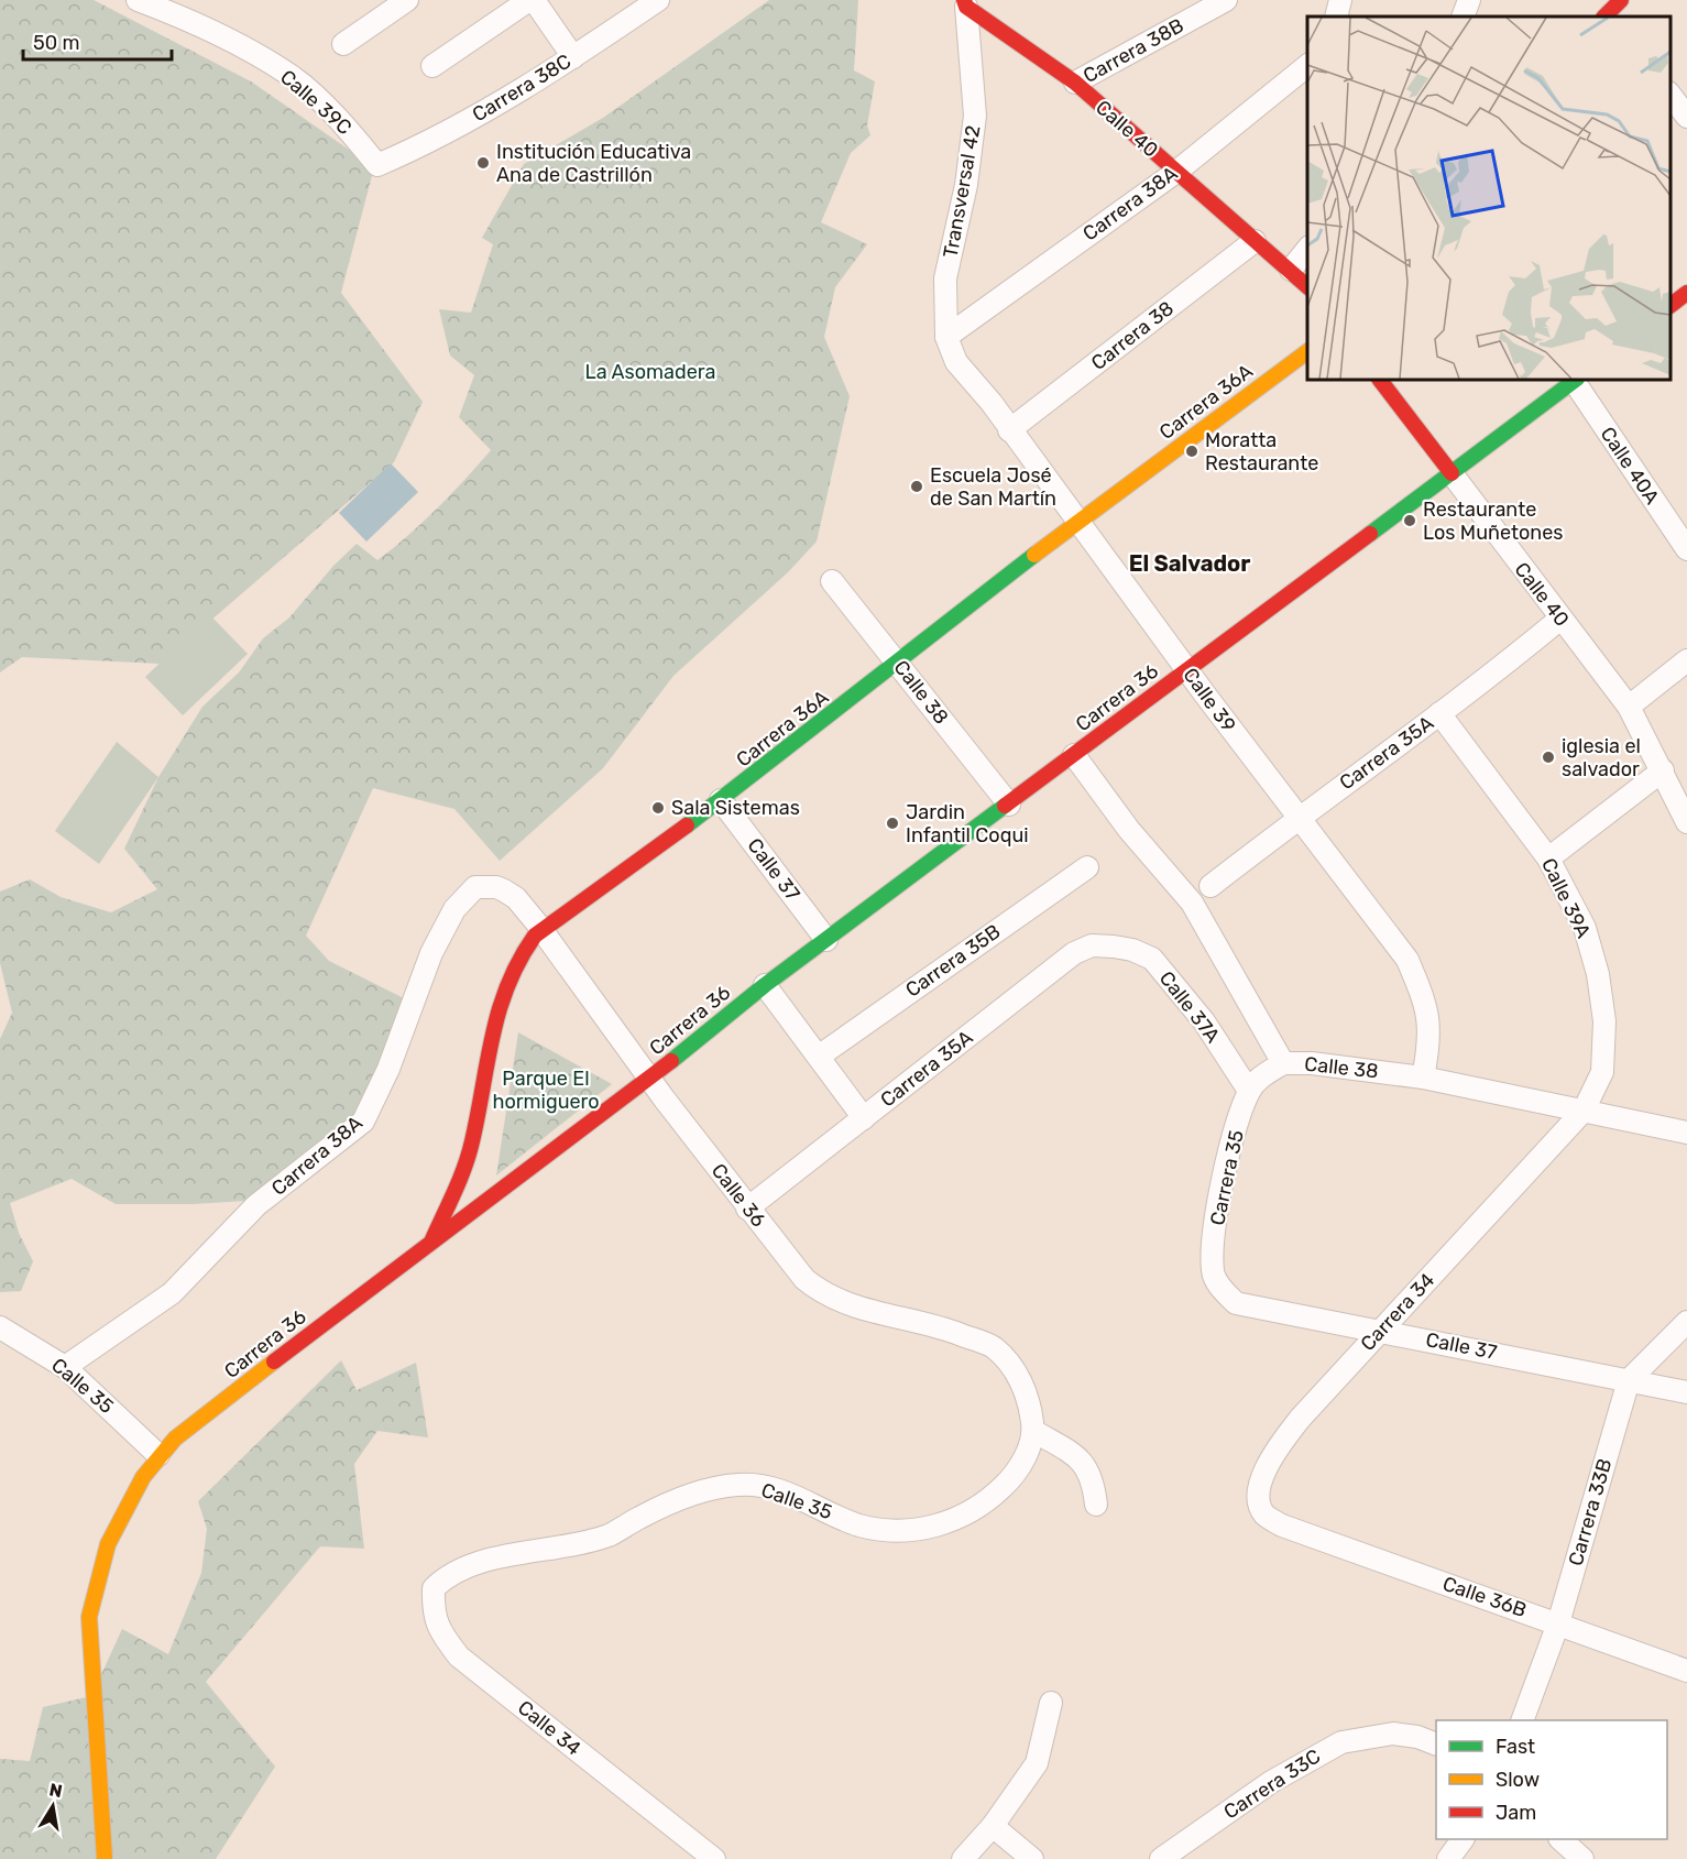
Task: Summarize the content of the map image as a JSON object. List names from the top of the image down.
{
  "streets": {
    "street": [
      "Carrera 38B",
      "Carrera 38C",
      "Calle 39C",
      "Calle 40",
      "Transversal 42",
      "Carrera 38A",
      "Carrera 38",
      "Carrera 36A",
      "Calle 40A",
      "Calle 38",
      "Carrera 36",
      "Calle 39",
      "Carrera 35A",
      "Calle 37",
      "Calle 39A",
      "Carrera 35B",
      "Calle 37A",
      "Carrera 35",
      "Calle 36",
      "Carrera 34",
      "Calle 35",
      "Carrera 33B",
      "Calle 36B",
      "Calle 34",
      "Carrera 33C"
    ]
  },
  "crossings": [
    ["Carrera 38B", "Calle 40"],
    ["Carrera 38C", "Calle 39C"],
    ["Calle 40", "Transversal 42"],
    ["Calle 40", "Carrera 38A"],
    ["Calle 40", "Carrera 38"],
    ["Calle 40", "Carrera 36"],
    ["Calle 40", "Carrera 35A"],
    ["Transversal 42", "Carrera 38A"],
    ["Transversal 42", "Calle 39"],
    ["Carrera 38A", "Calle 39"],
    ["Carrera 38A", "Calle 36"],
    ["Carrera 38A", "Calle 35"],
    ["Carrera 38", "Calle 39"],
    ["Carrera 36A", "Calle 38"],
    ["Carrera 36A", "Carrera 36"],
    ["Carrera 36A", "Calle 39"],
    ["Carrera 36A", "Calle 37"],
    ["Carrera 36A", "Calle 36"],
    ["Calle 40A", "Carrera 36"],
    ["Calle 38", "Carrera 36"],
    ["Calle 38", "Calle 39"],
    ["Calle 38", "Calle 39A"],
    ["Calle 38", "Carrera 34"],
    ["Carrera 36", "Calle 39"],
    ["Carrera 36", "Calle 37"],
    ["Carrera 36", "Calle 36"],
    ["Carrera 36", "Calle 35"],
    ["Calle 39", "Carrera 35A"],
    ["Carrera 35A", "Calle 39A"],
    ["Carrera 35A", "Calle 37A"],
    ["Carrera 35A", "Calle 36"],
    ["Calle 37", "Carrera 35"],
    ["Calle 37", "Carrera 34"],
    ["Calle 37", "Carrera 33B"],
    ["Calle 39A", "Carrera 34"],
    ["Calle 37A", "Carrera 35"],
    ["Calle 36", "Calle 35"],
    ["Carrera 34", "Calle 36B"],
    ["Calle 35", "Calle 34"],
    ["Carrera 33B", "Calle 36B"]
  ],
  "districts": ["El Salvador"],
  "parks": ["La Asomadera", "Parque El hormiguero"],
  "places": [
    "Institución Educativa Ana de Castrillón",
    "Moratta Restaurante",
    "Escuela José de San Martín",
    "Restaurante Los Muñetones",
    "iglesia el salvador",
    "Sala Sistemas",
    "Jardin Infantil Coqui"
  ],
  "legend": ["Fast", "Slow", "Jam"],
  "scale_bar": "50 m",
  "north": "top"
}
